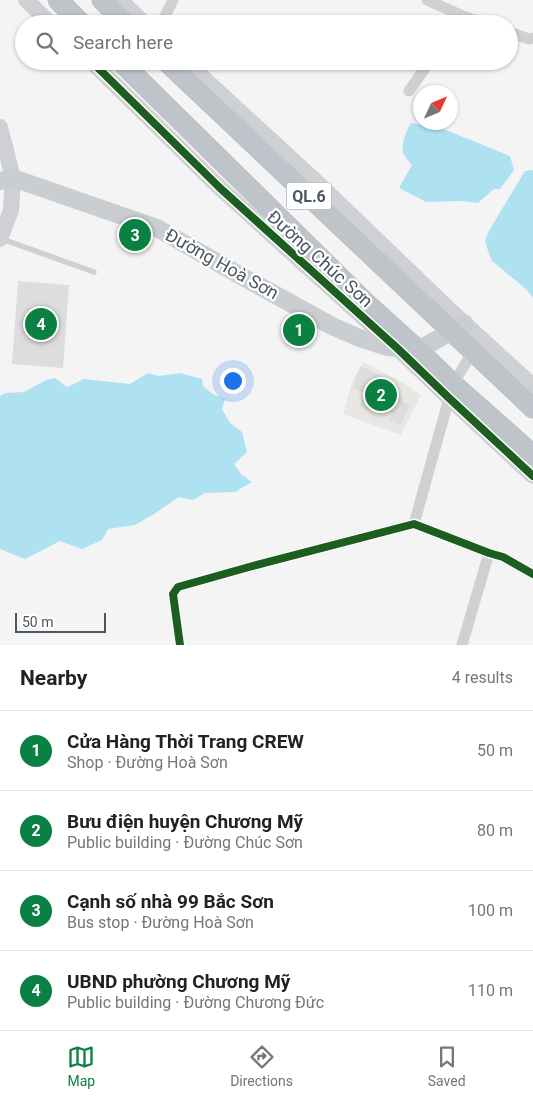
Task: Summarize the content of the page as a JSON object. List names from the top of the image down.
{
  "streets": {
    "highway": ["QL.6", "Đường Chúc Sơn"],
    "main road": ["Đường Hoà Sơn"]
  },
  "crossings": [
    ["Đường Chúc Sơn", "Đường Hoà Sơn"]
  ],
  "scale_bar": "50 m",
  "north": "top right",
  "page": {
    "search": "Search here",
    "pins": [
      "3",
      "4",
      "1",
      "2"
    ],
    "scale": "50 m",
    "heading": ["Nearby", "4 results"],
    "list": [
      {
        "mark": "1",
        "name": "Cửa Hàng Thời Trang CREW",
        "note": "Shop · Đường Hoà Sơn",
        "value": "50 m"
      },
      {
        "mark": "2",
        "name": "Bưu điện huyện Chương Mỹ",
        "note": "Public building · Đường Chúc Sơn",
        "value": "80 m"
      },
      {
        "mark": "3",
        "name": "Cạnh số nhà 99 Bắc Sơn",
        "note": "Bus stop · Đường Hoà Sơn",
        "value": "100 m"
      },
      {
        "mark": "4",
        "name": "UBND phường Chương Mỹ",
        "note": "Public building · Đường Chương Đức",
        "value": "110 m"
      }
    ],
    "nav": ["Map", "Directions", "Saved"]
  }
}
